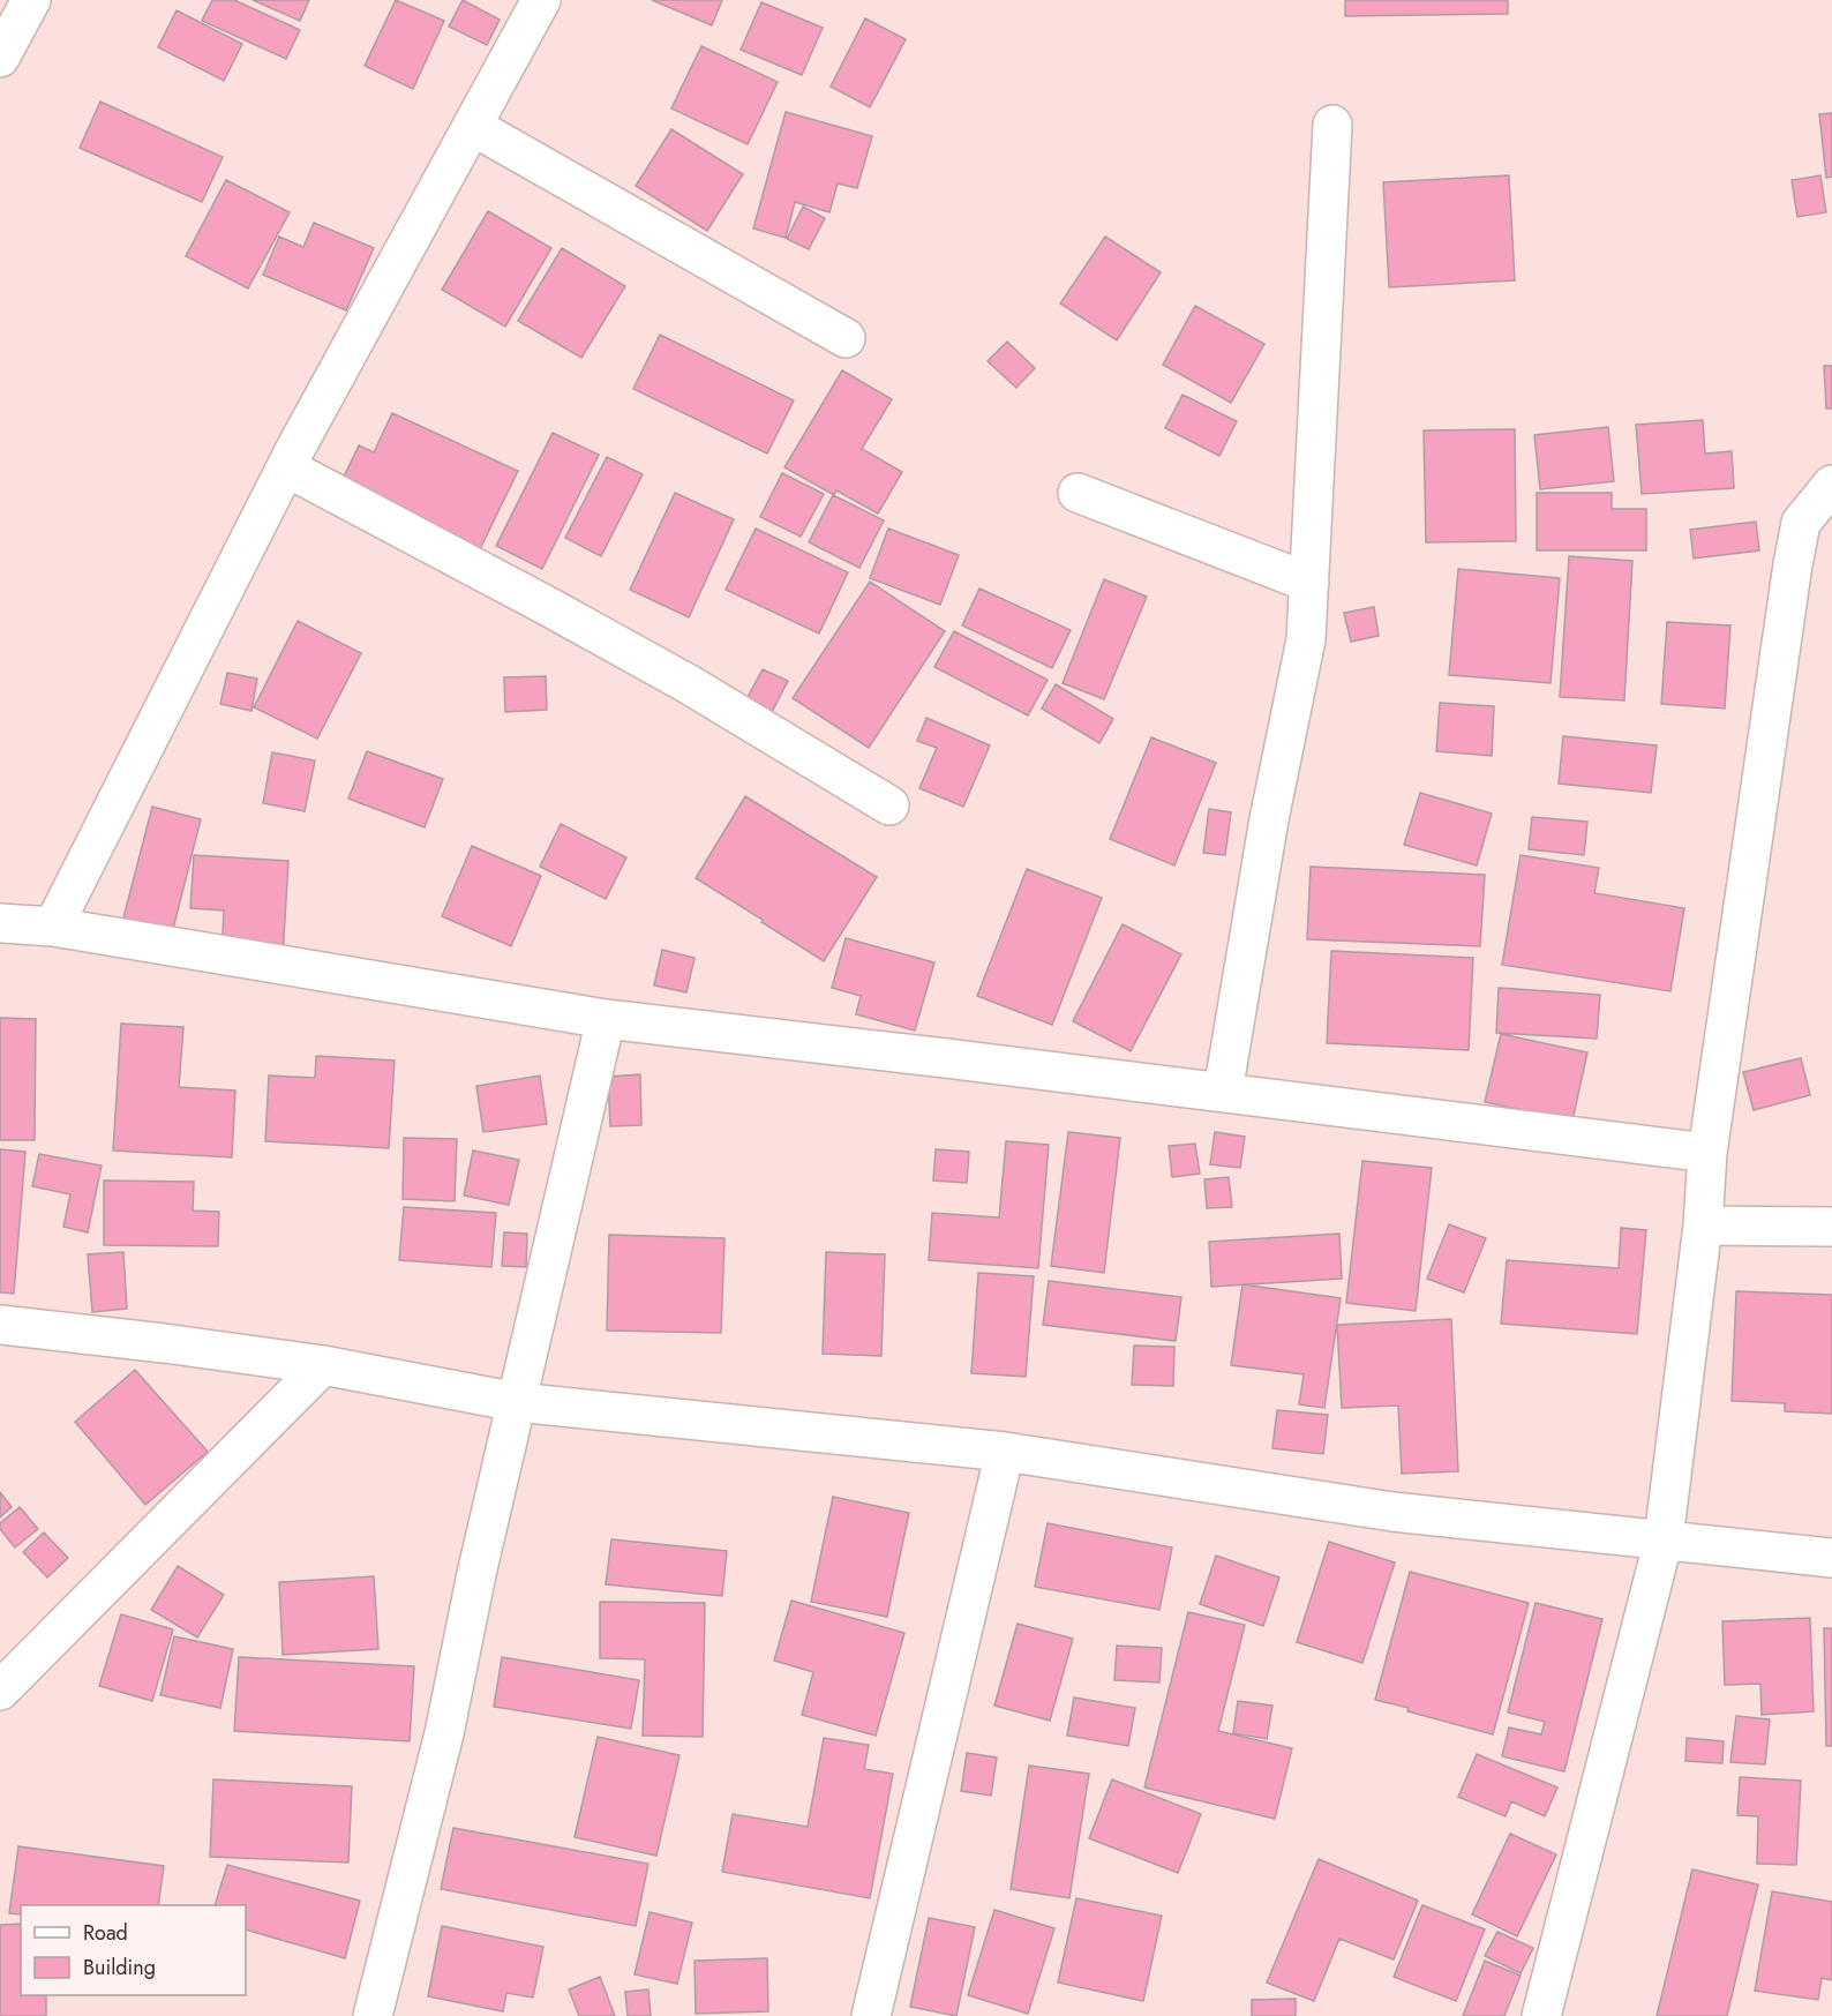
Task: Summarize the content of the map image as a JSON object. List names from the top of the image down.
{
  "legend": ["Road", "Building"]
}
